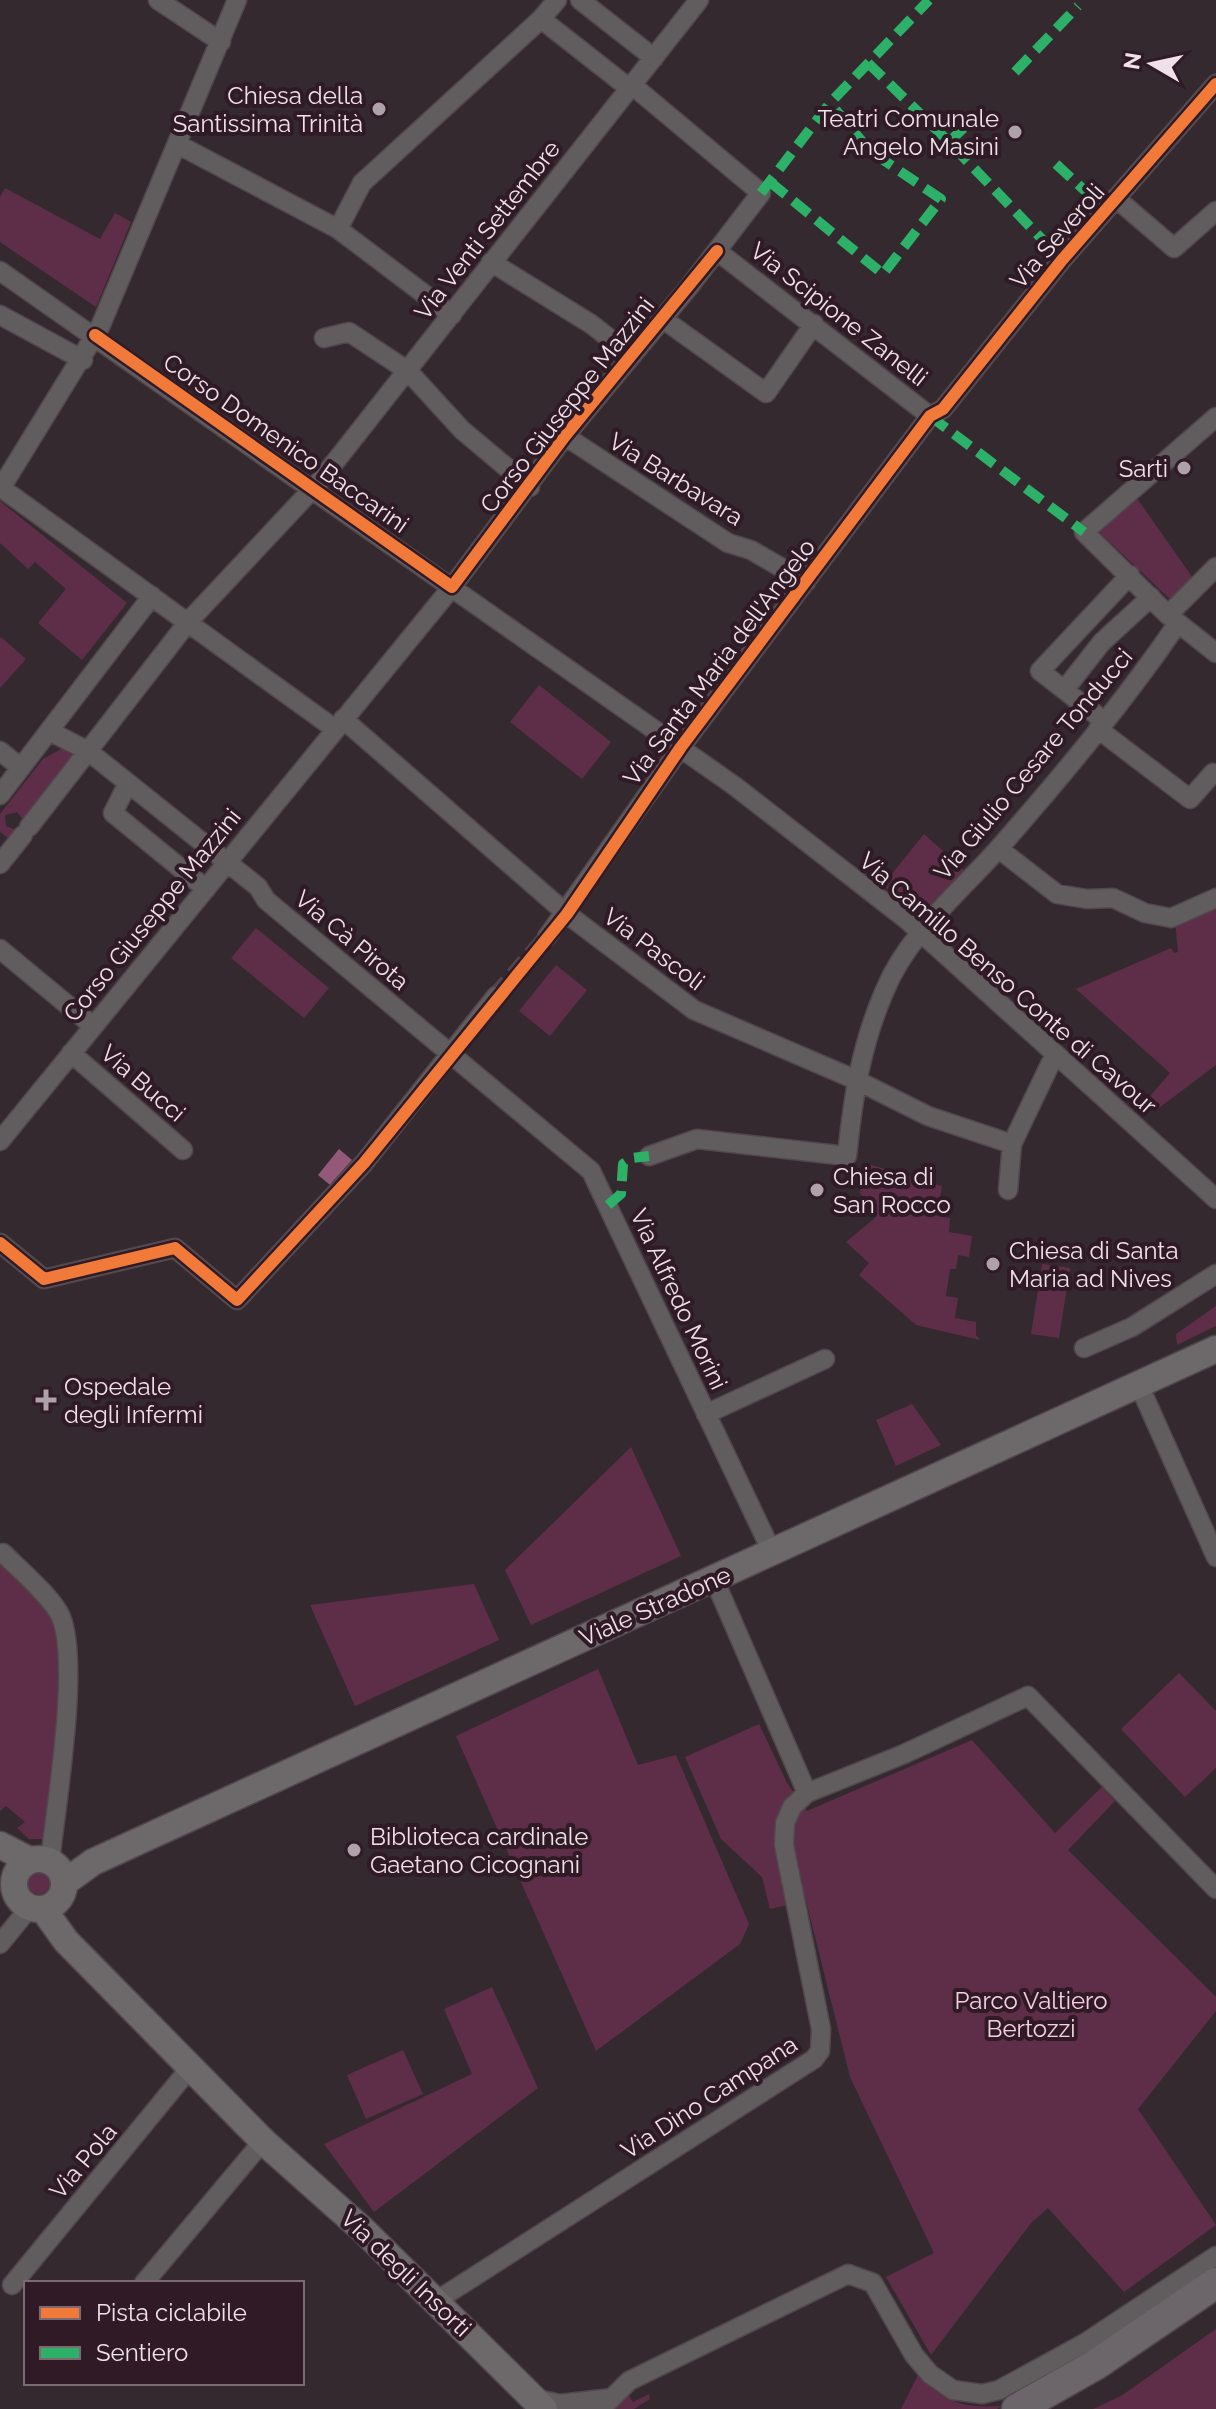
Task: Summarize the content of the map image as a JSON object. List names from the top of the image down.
{
  "streets": {
    "street": [
      "Via Venti Settembre",
      "Via Severoli",
      "Via Scipione Zanelli",
      "Corso Giuseppe Mazzini",
      "Corso Domenico Baccarini",
      "Via Barbavara",
      "Via Santa Maria dell'Angelo",
      "Via Giulio Cesare Tonducci",
      "Via Cà Pirota",
      "Via Pascoli",
      "Via Camillo Benso Conte di Cavour",
      "Via Bucci",
      "Via Alfredo Morini",
      "Viale Stradone",
      "Via Dino Campana",
      "Via Pola",
      "Via degli Insorti"
    ]
  },
  "crossings": [
    ["Via Venti Settembre", "Corso Giuseppe Mazzini"],
    ["Via Venti Settembre", "Corso Domenico Baccarini"],
    ["Via Venti Settembre", "Via Cà Pirota"],
    ["Via Venti Settembre", "Via Pascoli"],
    ["Via Severoli", "Via Scipione Zanelli"],
    ["Via Severoli", "Via Santa Maria dell'Angelo"],
    ["Via Scipione Zanelli", "Corso Giuseppe Mazzini"],
    ["Via Scipione Zanelli", "Via Santa Maria dell'Angelo"],
    ["Corso Giuseppe Mazzini", "Corso Domenico Baccarini"],
    ["Corso Giuseppe Mazzini", "Via Barbavara"],
    ["Corso Giuseppe Mazzini", "Via Cà Pirota"],
    ["Corso Giuseppe Mazzini", "Via Pascoli"],
    ["Corso Giuseppe Mazzini", "Via Camillo Benso Conte di Cavour"],
    ["Corso Giuseppe Mazzini", "Via Bucci"],
    ["Corso Domenico Baccarini", "Via Camillo Benso Conte di Cavour"],
    ["Via Barbavara", "Via Santa Maria dell'Angelo"],
    ["Via Santa Maria dell'Angelo", "Via Pascoli"],
    ["Via Santa Maria dell'Angelo", "Via Camillo Benso Conte di Cavour"],
    ["Via Giulio Cesare Tonducci", "Via Pascoli"],
    ["Via Giulio Cesare Tonducci", "Via Camillo Benso Conte di Cavour"],
    ["Via Cà Pirota", "Via Alfredo Morini"],
    ["Via Alfredo Morini", "Viale Stradone"],
    ["Viale Stradone", "Via degli Insorti"],
    ["Via Dino Campana", "Via degli Insorti"],
    ["Via Pola", "Via degli Insorti"]
  ],
  "parks": ["Parco Valtiero Bertozzi"],
  "places": {
    "other": [
      "Chiesa della Santissima Trinità",
      "Teatri Comunale Angelo Masini",
      "Sarti",
      "Chiesa di San Rocco",
      "Chiesa di Santa Maria ad Nives",
      "Biblioteca cardinale Gaetano Cicognani"
    ],
    "health": ["Ospedale degli Infermi"]
  },
  "legend": ["Pista ciclabile", "Sentiero"],
  "north": "left"
}
